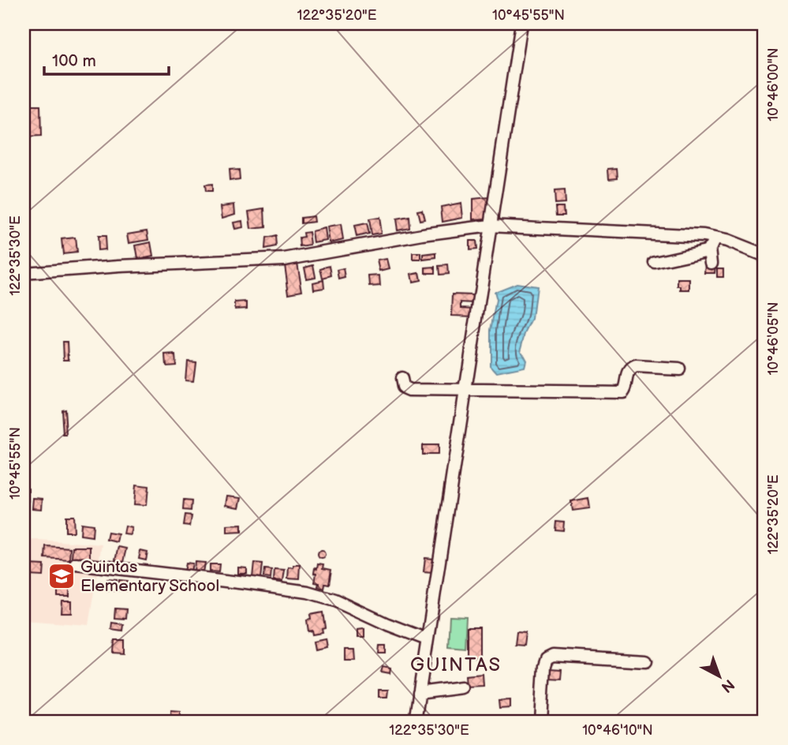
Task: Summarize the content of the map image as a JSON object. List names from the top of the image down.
{
  "districts": ["GUINTAS"],
  "places": {
    "school or university": ["Guintas Elementary School"]
  },
  "scale_bar": "100 m",
  "north": "bottom right",
  "coordinates": [
    "122°35'20\"E",
    "10°45'55\"N",
    "10°46'00\"N",
    "122°35'30\"E",
    "10°46'05\"N",
    "10°46'10\"N"
  ]
}
